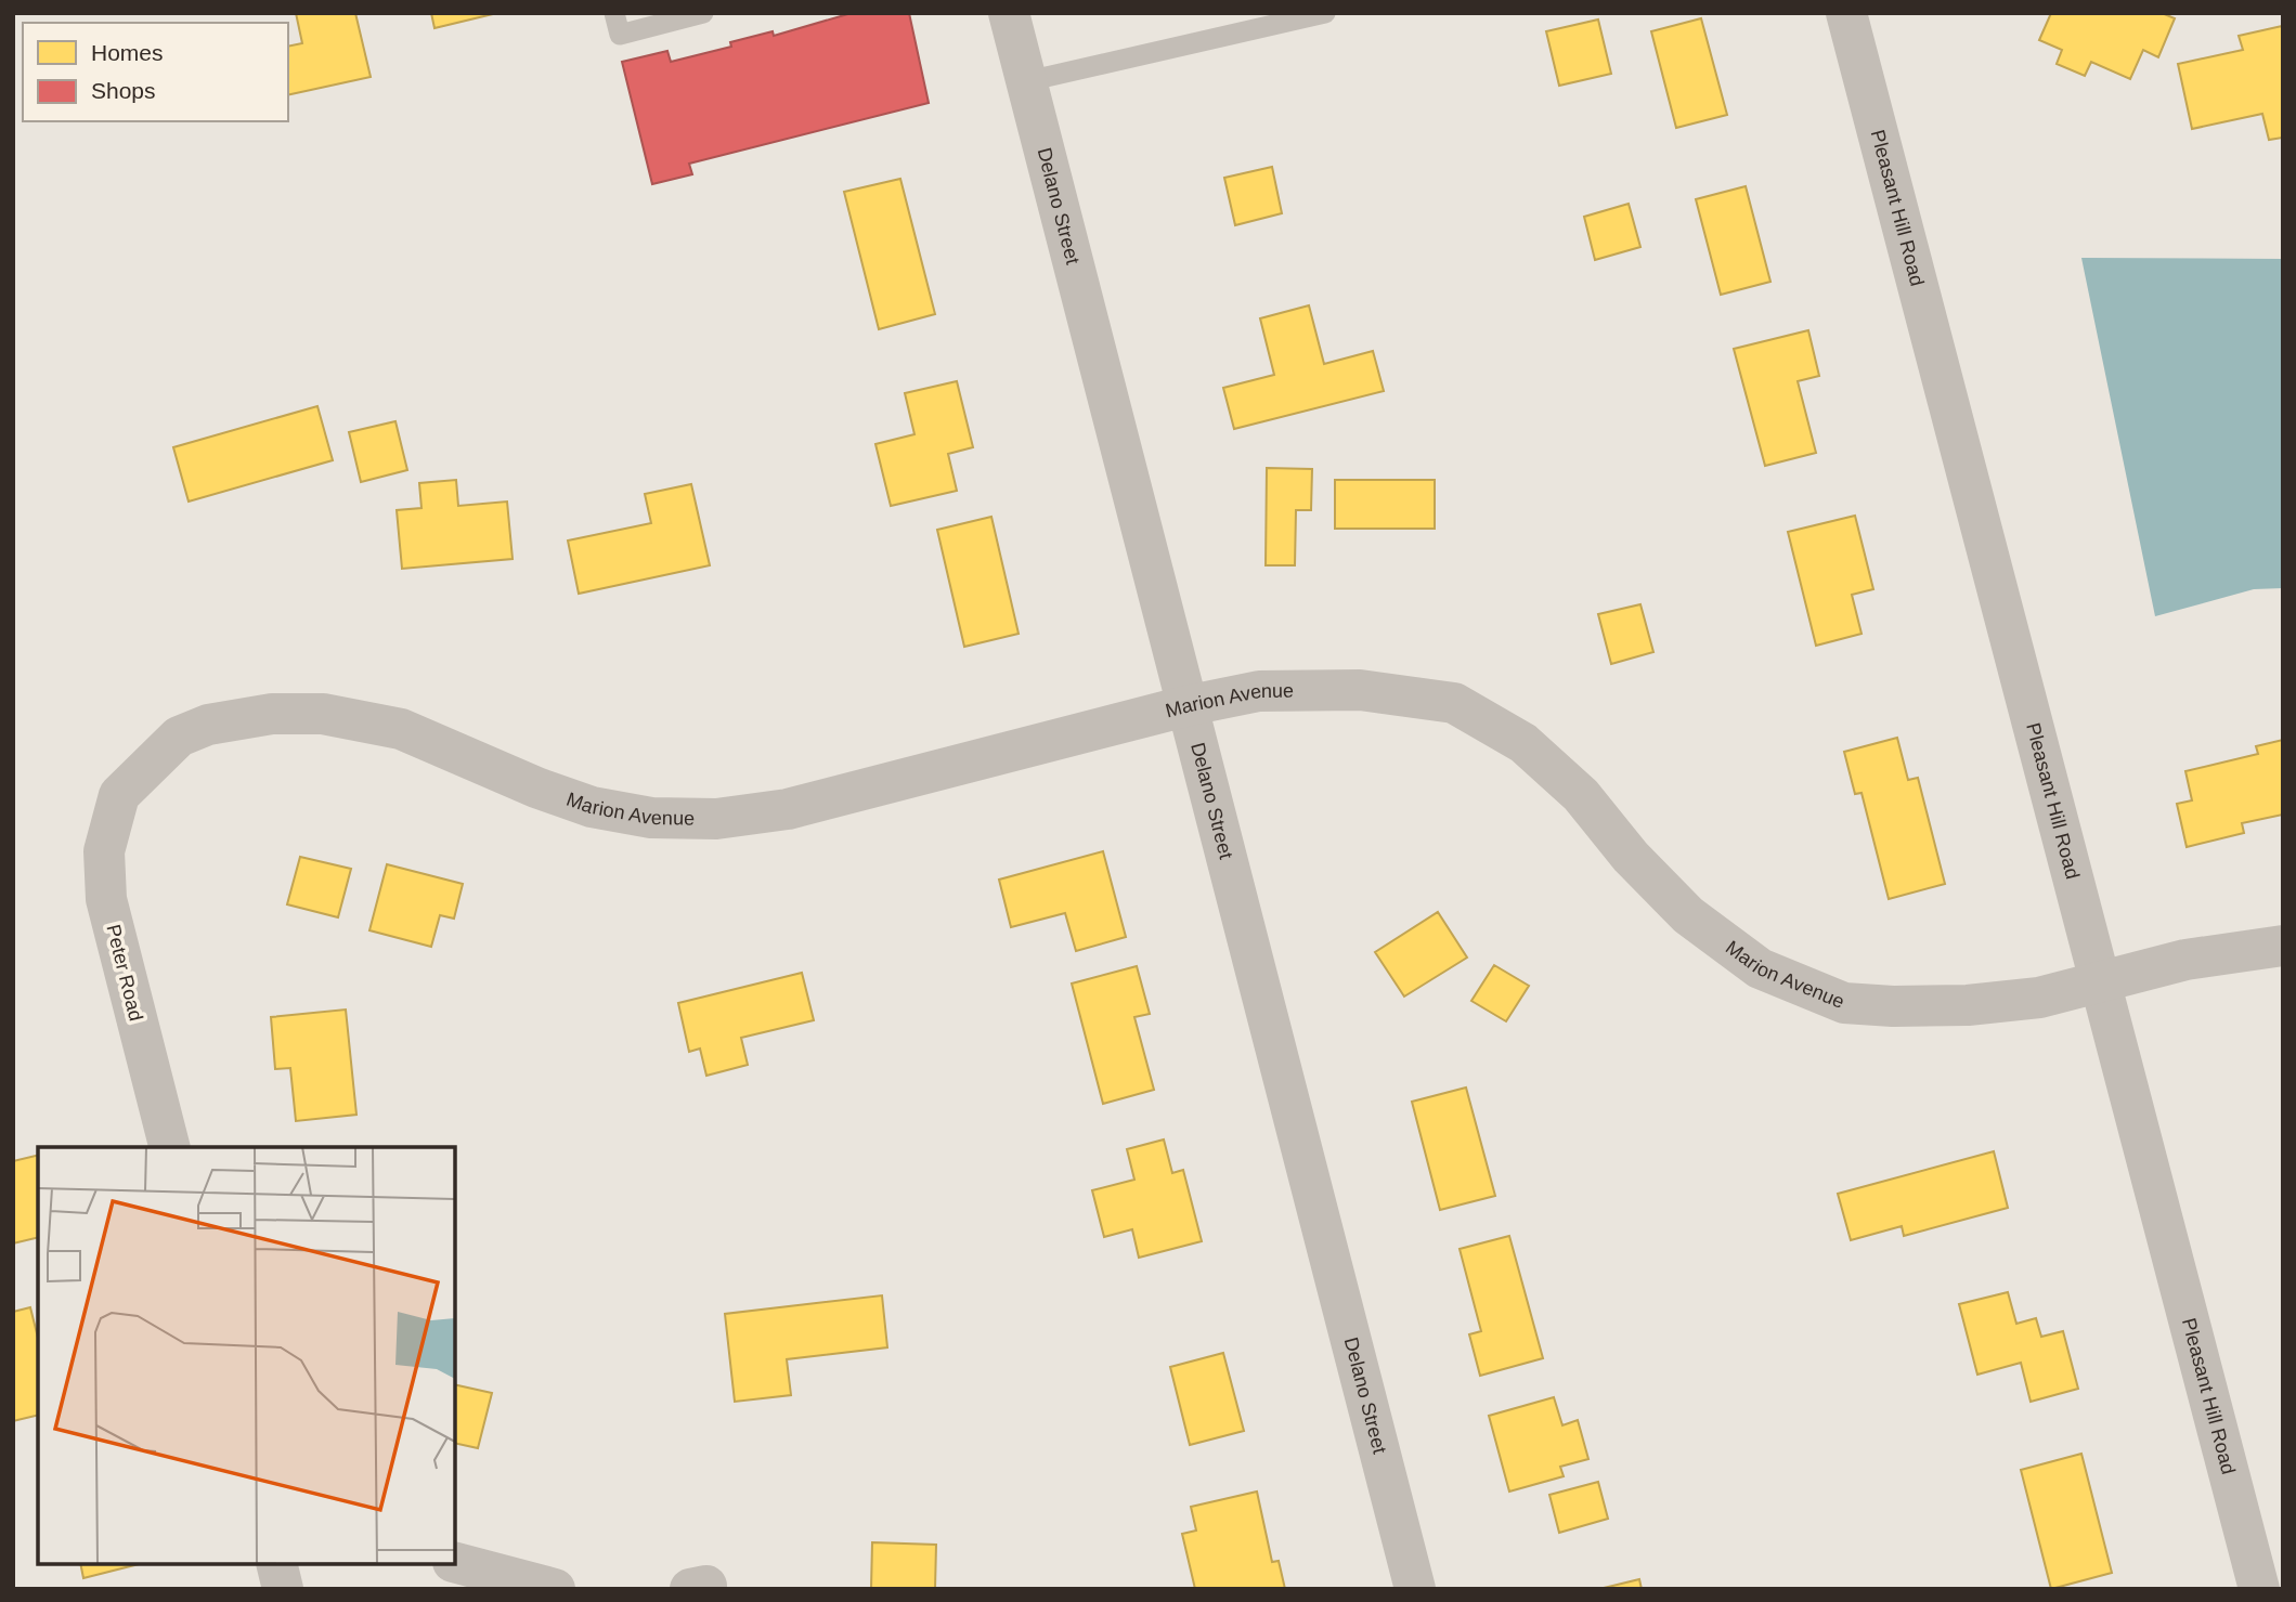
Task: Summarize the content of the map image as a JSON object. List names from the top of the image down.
{
  "streets": {
    "street": [
      "Delano Street",
      "Pleasant Hill Road",
      "Marion Avenue",
      "Peter Road"
    ]
  },
  "crossings": [
    ["Delano Street", "Marion Avenue"],
    ["Pleasant Hill Road", "Marion Avenue"],
    ["Marion Avenue", "Peter Road"]
  ],
  "legend": ["Homes", "Shops"]
}
